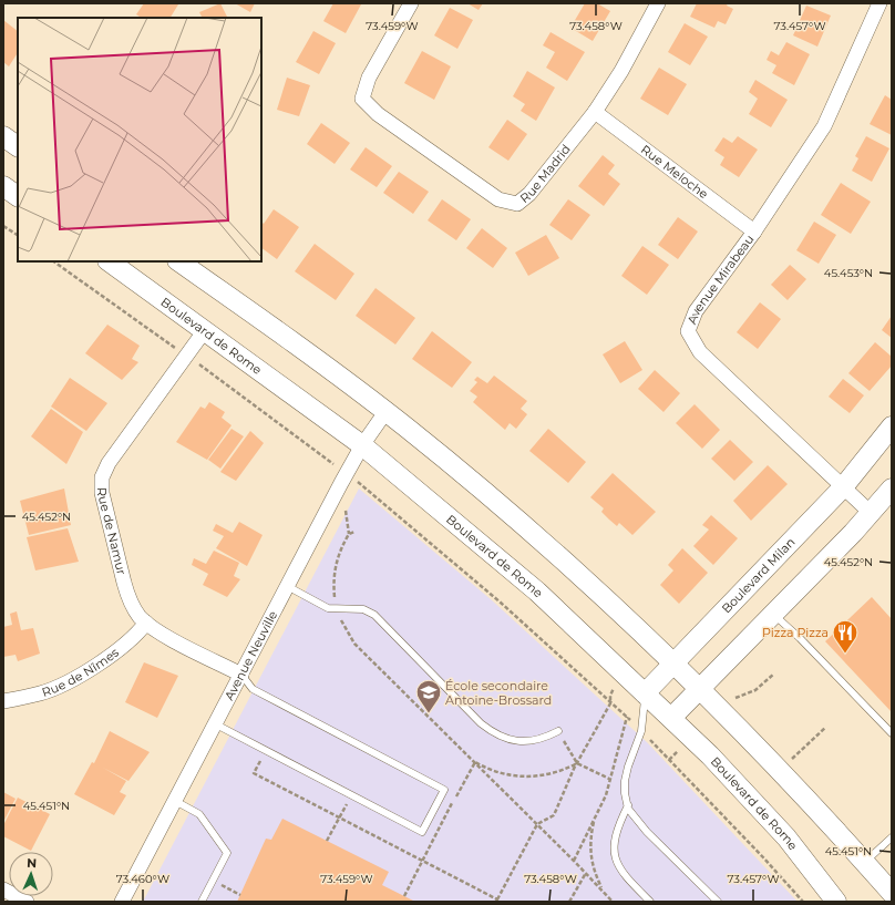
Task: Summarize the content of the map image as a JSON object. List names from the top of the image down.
{
  "streets": {
    "main road": ["Boulevard de Rome", "Boulevard Milan"],
    "street": [
      "Rue Meloche",
      "Rue Madrid",
      "Avenue Mirabeau",
      "Rue de Namur",
      "Avenue Neuville",
      "Rue de Nîmes"
    ]
  },
  "crossings": [
    ["Rue Meloche", "Rue Madrid"],
    ["Rue Meloche", "Avenue Mirabeau"],
    ["Avenue Mirabeau", "Boulevard Milan"],
    ["Boulevard de Rome", "Rue de Namur"],
    ["Boulevard de Rome", "Boulevard Milan"],
    ["Boulevard de Rome", "Avenue Neuville"],
    ["Rue de Namur", "Avenue Neuville"],
    ["Rue de Namur", "Rue de Nîmes"]
  ],
  "places": {
    "restaurant": ["Pizza Pizza"],
    "school or university": ["École secondaire Antoine-Brossard"]
  },
  "north": "top",
  "coordinates": [
    "73.459°W",
    "73.458°W",
    "73.457°W",
    "45.453°N",
    "45.452°N",
    "45.451°N",
    "73.460°W"
  ]
}
